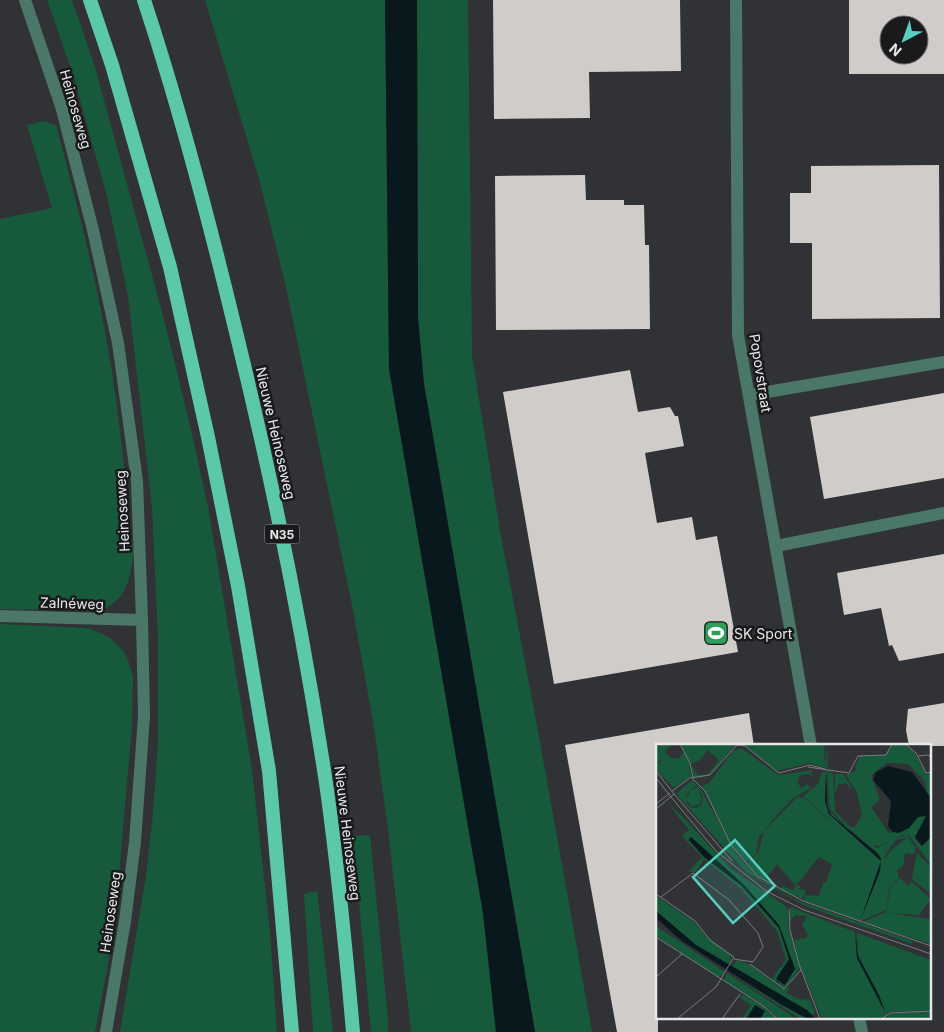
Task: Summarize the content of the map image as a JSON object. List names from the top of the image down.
{
  "streets": {
    "highway": ["Nieuwe Heinoseweg", "N35"],
    "street": ["Heinoseweg", "Popovstraat", "Zalnéweg"]
  },
  "crossings": [
    ["Heinoseweg", "Zalnéweg"]
  ],
  "places": {
    "sports": ["SK Sport"]
  },
  "north": "bottom left"
}
